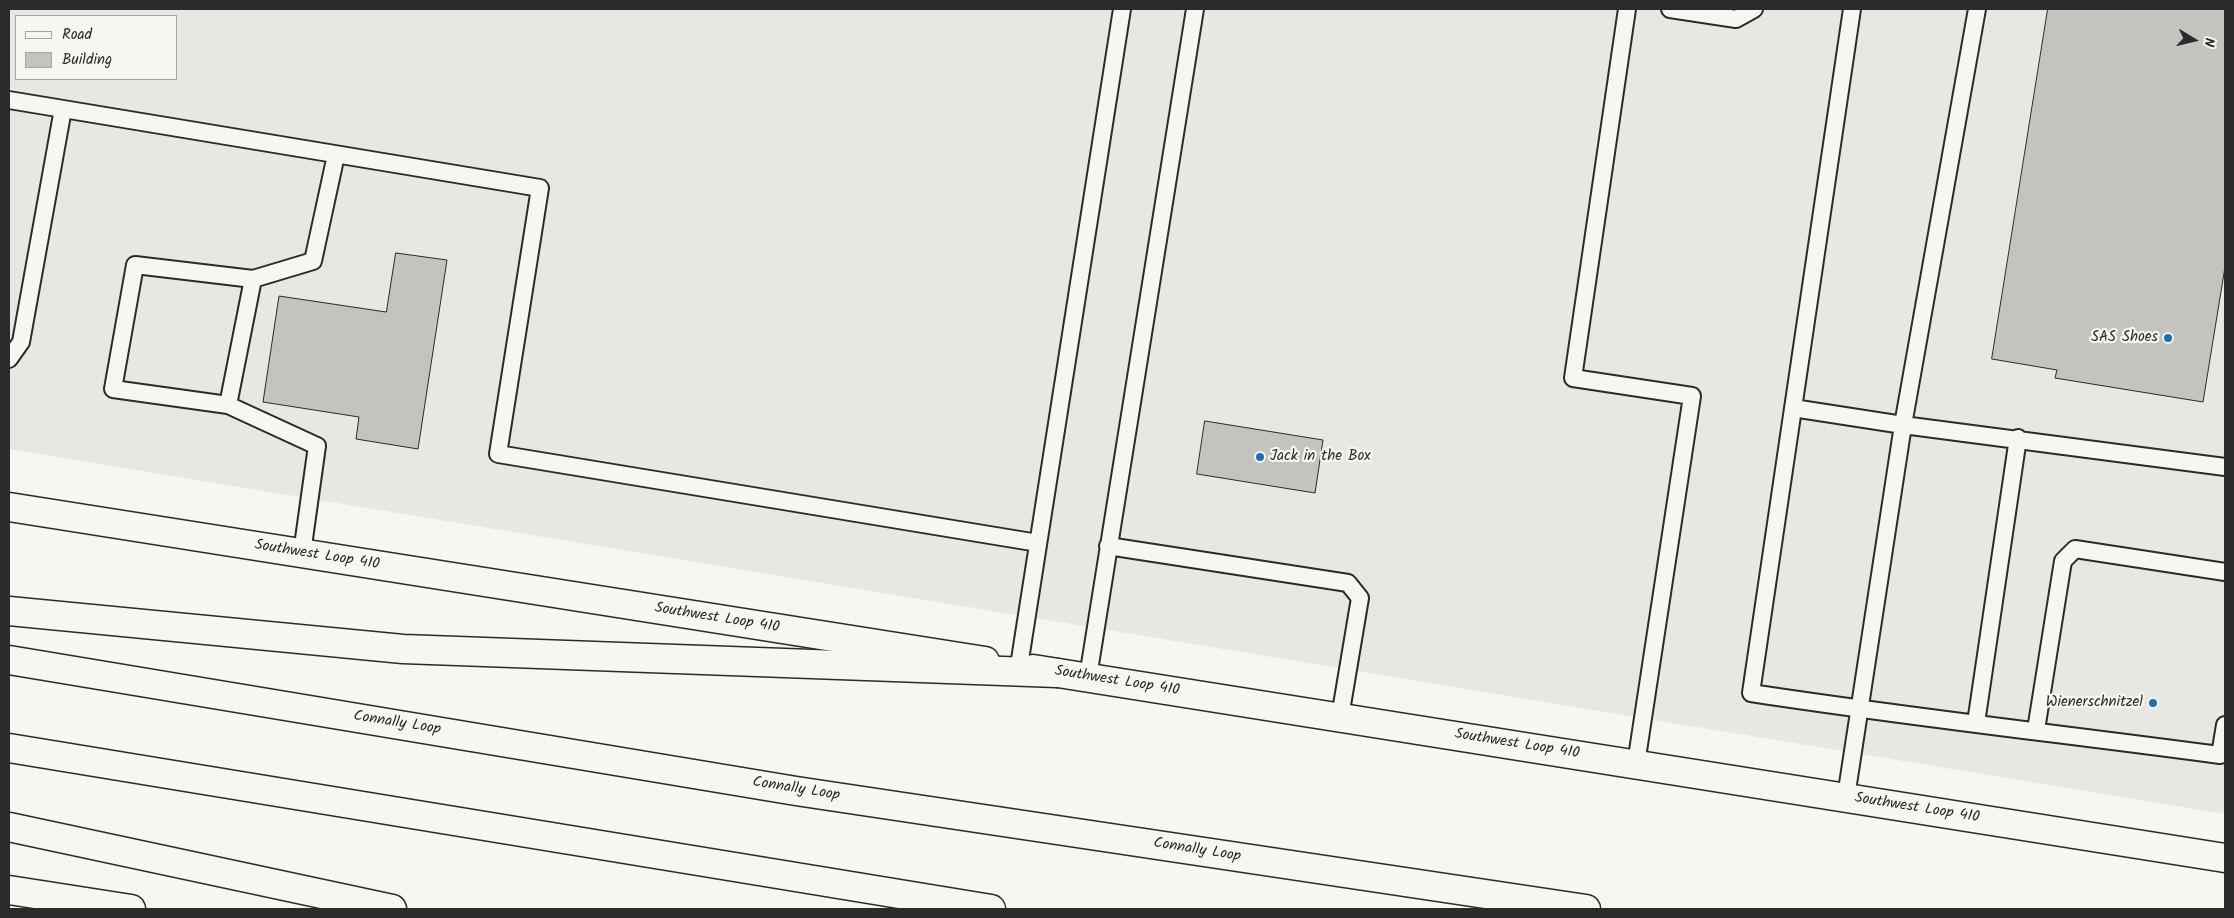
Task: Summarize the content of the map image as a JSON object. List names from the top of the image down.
{
  "streets": {
    "main road": ["Southwest Loop 410", "Connally Loop"]
  },
  "places": ["SAS Shoes", "Jack in the Box", "Wienerschnitzel"],
  "legend": ["Road", "Building"],
  "north": "right"
}
